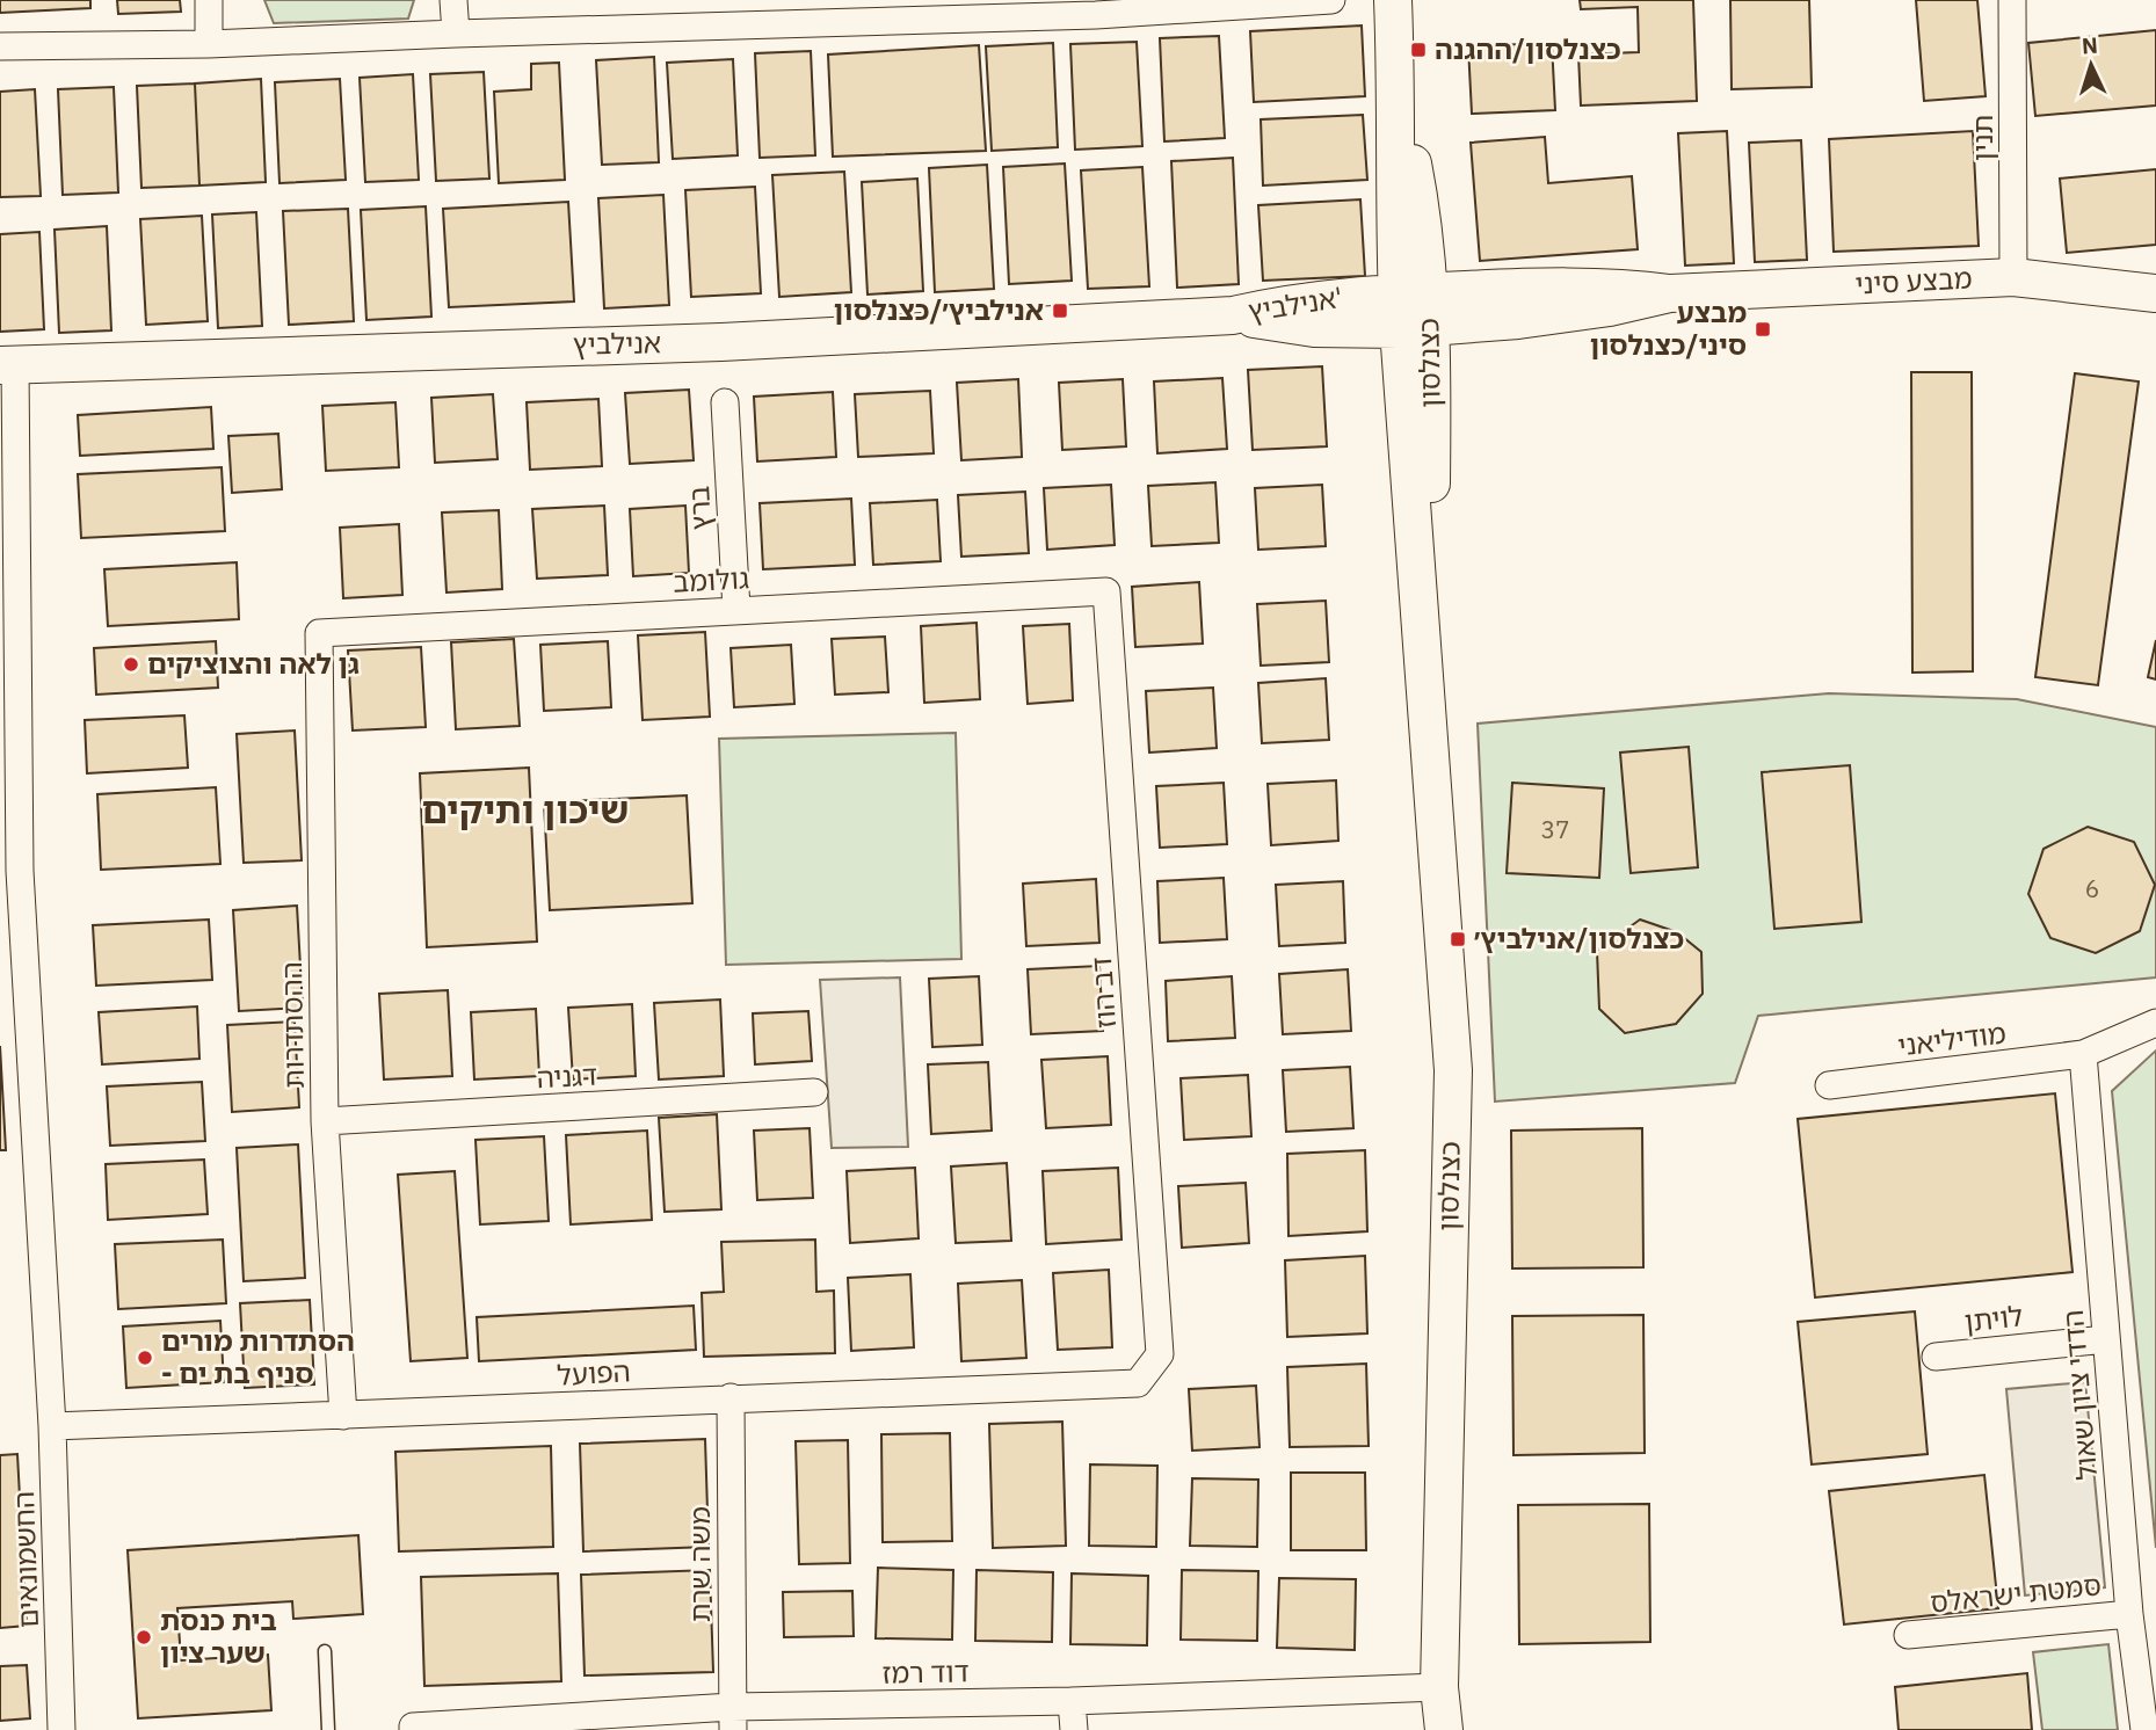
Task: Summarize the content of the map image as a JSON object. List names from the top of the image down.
{
  "streets": {
    "street": [
      "תנין",
      "מבצע סיני",
      "אנילביץ'",
      "אנילביץ",
      "כצנלסון",
      "ברץ",
      "גולומב",
      "דב הוז",
      "ההסתדרות",
      "מודיליאני",
      "דגניה",
      "לויתן",
      "הפועל",
      "הדדי ציון שאול",
      "החשמונאים",
      "משה שרת",
      "סמטת ישראלס",
      "דוד רמז"
    ]
  },
  "crossings": [
    ["תנין", "מבצע סיני"],
    ["מבצע סיני", "אנילביץ'"],
    ["מבצע סיני", "כצנלסון"],
    ["אנילביץ'", "אנילביץ"],
    ["אנילביץ'", "כצנלסון"],
    ["אנילביץ", "החשמונאים"],
    ["כצנלסון", "דוד רמז"],
    ["ברץ", "גולומב"],
    ["גולומב", "דב הוז"],
    ["גולומב", "ההסתדרות"],
    ["דב הוז", "הפועל"],
    ["ההסתדרות", "דגניה"],
    ["ההסתדרות", "הפועל"],
    ["מודיליאני", "הדדי ציון שאול"],
    ["לויתן", "הדדי ציון שאול"],
    ["הפועל", "החשמונאים"],
    ["הפועל", "משה שרת"],
    ["הדדי ציון שאול", "סמטת ישראלס"],
    ["משה שרת", "דוד רמז"]
  ],
  "districts": ["שיכון ותיקים"],
  "places": {
    "transit": [
      "כצנלסון/ההגנה",
      "אנילביץ׳/כצנלסון",
      "מבצע סיני/כצנלסון",
      "כצנלסון/אנילביץ׳"
    ],
    "other": ["גן לאה והצוציקים", "הסתדרות מורים - סניף בת ים", "בית כנסת שער ציון"]
  },
  "house_numbers": ["37", "6"],
  "north": "top"
}
